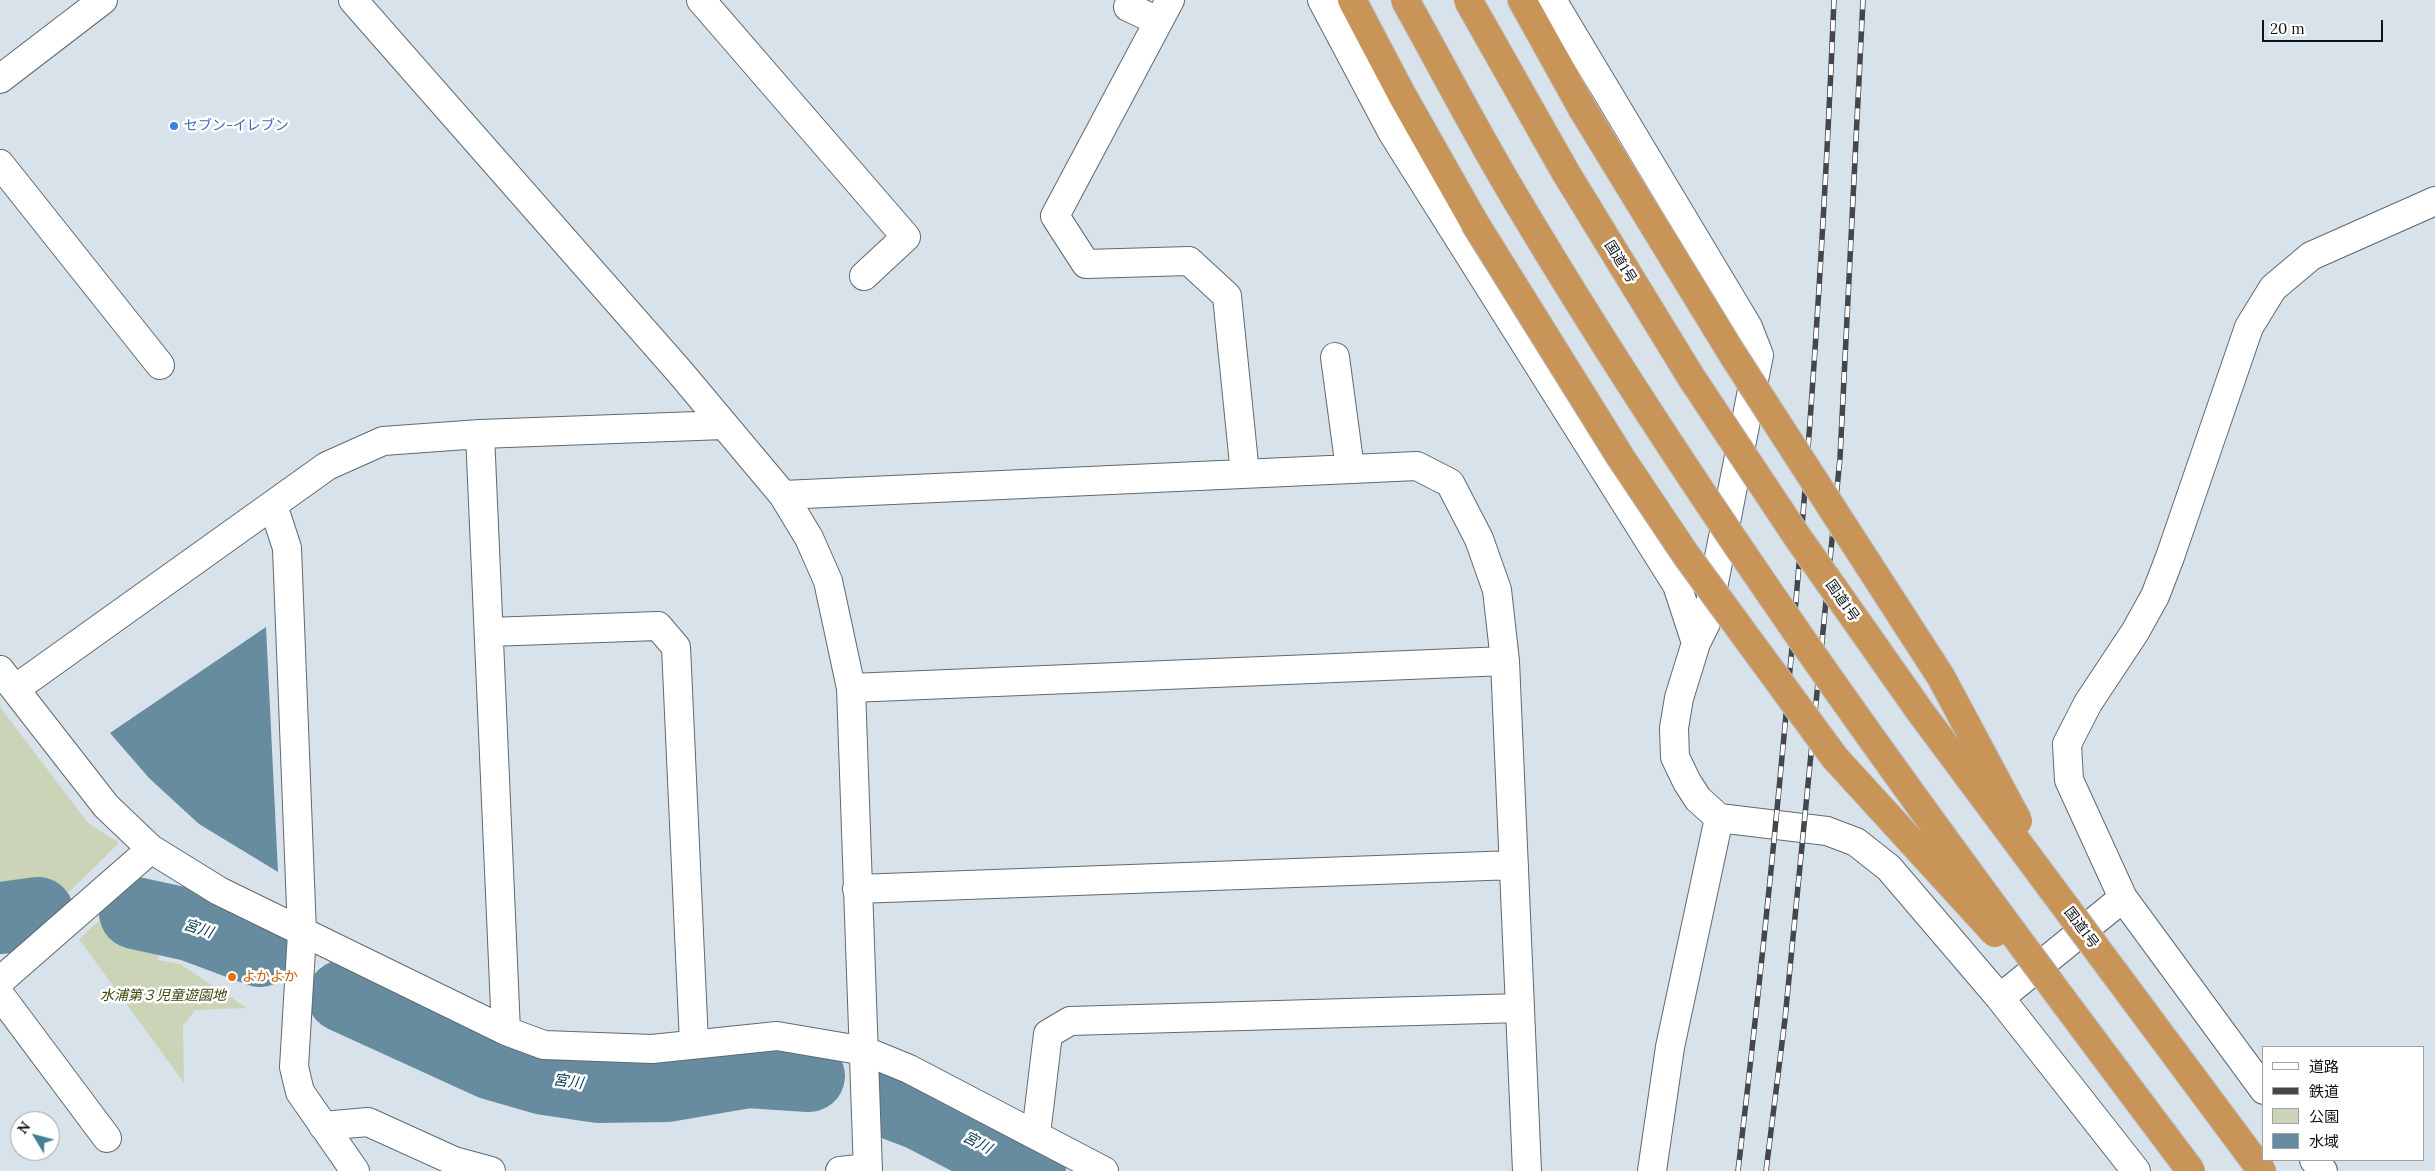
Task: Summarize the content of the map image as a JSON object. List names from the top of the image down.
{
  "streets": {
    "highway": ["国道1号"]
  },
  "water": ["宮川"],
  "parks": ["水浦第３児童遊園地"],
  "places": ["セブン-イレブン", "よかよか"],
  "legend": [
    "道路",
    "鉄道",
    "公園",
    "水域"
  ],
  "scale_bar": "20 m",
  "north": "top left"
}
